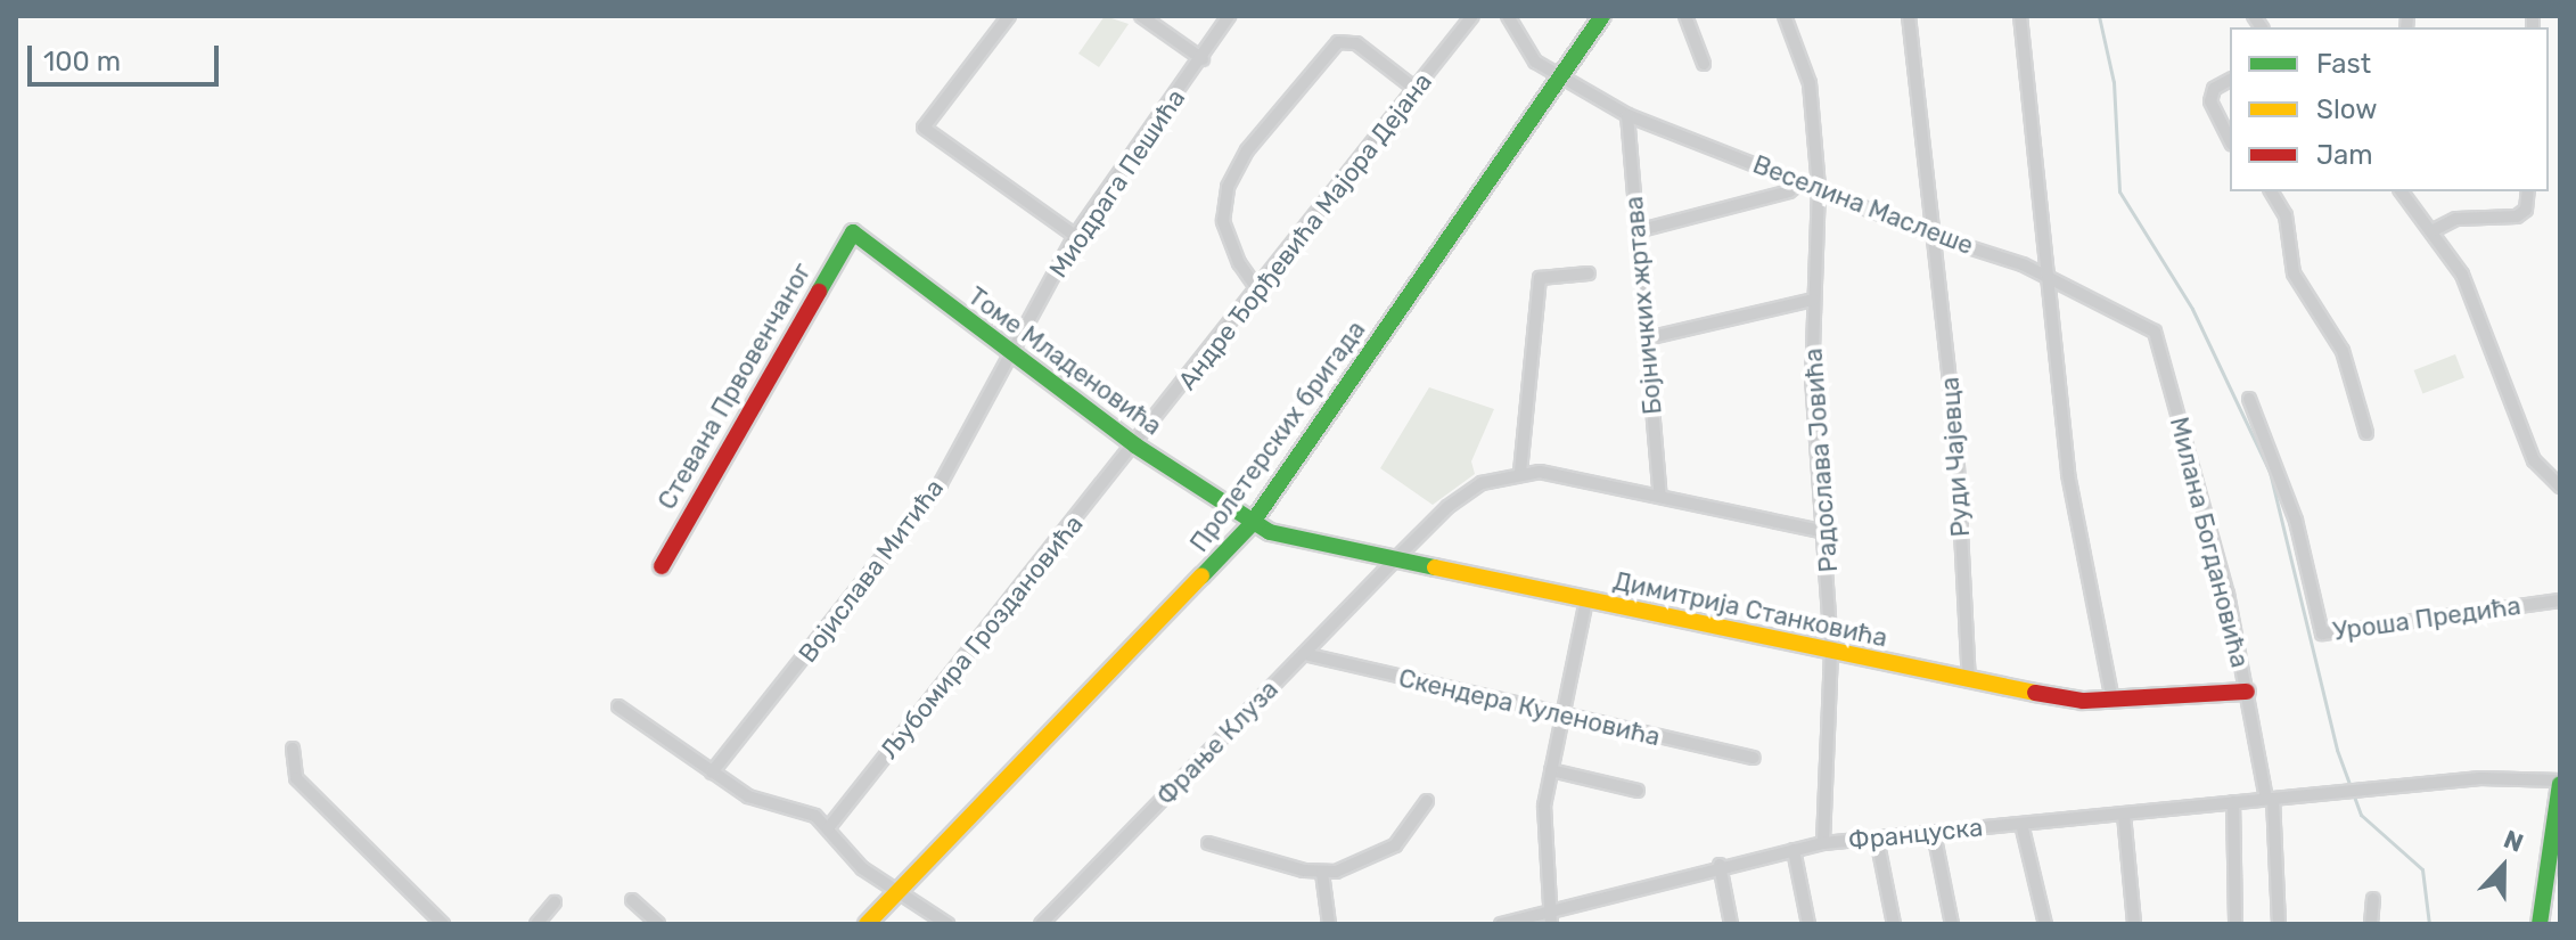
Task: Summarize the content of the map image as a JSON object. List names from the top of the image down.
{
  "streets": {
    "street": [
      "Миодрага Пешића",
      "Веселина Маслеше",
      "Андре Ђорђевића Мајора Дејана",
      "Бојничких жртава",
      "Томе Младеновића",
      "Стевана Првовенчаног",
      "Пролетерских бригада",
      "Руди Чајевца",
      "Радослава Јовића",
      "Милана Богдановића",
      "Војислава Митића",
      "Димитрија Станковића",
      "Уроша Предића",
      "Љубомира Гроздановића",
      "Скендера Куленовића",
      "Фрање Клуза",
      "Француска"
    ]
  },
  "crossings": [
    ["Миодрага Пешића", "Томе Младеновића"],
    ["Миодрага Пешића", "Војислава Митића"],
    ["Веселина Маслеше", "Бојничких жртава"],
    ["Веселина Маслеше", "Пролетерских бригада"],
    ["Веселина Маслеше", "Руди Чајевца"],
    ["Веселина Маслеше", "Радослава Јовића"],
    ["Веселина Маслеше", "Милана Богдановића"],
    ["Андре Ђорђевића Мајора Дејана", "Томе Младеновића"],
    ["Андре Ђорђевића Мајора Дејана", "Љубомира Гроздановића"],
    ["Томе Младеновића", "Стевана Првовенчаног"],
    ["Томе Младеновића", "Пролетерских бригада"],
    ["Томе Младеновића", "Војислава Митића"],
    ["Томе Младеновића", "Димитрија Станковића"],
    ["Томе Младеновића", "Љубомира Гроздановића"],
    ["Пролетерских бригада", "Димитрија Станковића"],
    ["Руди Чајевца", "Димитрија Станковића"],
    ["Радослава Јовића", "Димитрија Станковића"],
    ["Радослава Јовића", "Француска"],
    ["Милана Богдановића", "Димитрија Станковића"],
    ["Милана Богдановића", "Француска"],
    ["Димитрија Станковића", "Фрање Клуза"],
    ["Скендера Куленовића", "Фрање Клуза"]
  ],
  "legend": ["Fast", "Slow", "Jam"],
  "scale_bar": "100 m",
  "north": "top"
}
